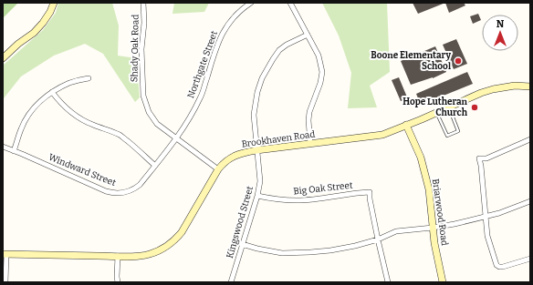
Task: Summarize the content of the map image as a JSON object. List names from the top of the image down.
{
  "streets": {
    "street": [
      "Shady Oak Road",
      "Northgate Street",
      "Brookhaven Road",
      "Windward Street",
      "Big Oak Street",
      "Briarwood Road",
      "Kingswood Street"
    ]
  },
  "crossings": [
    ["Shady Oak Road", "Northgate Street"],
    ["Shady Oak Road", "Brookhaven Road"],
    ["Shady Oak Road", "Windward Street"],
    ["Northgate Street", "Windward Street"],
    ["Brookhaven Road", "Briarwood Road"],
    ["Brookhaven Road", "Kingswood Street"],
    ["Big Oak Street", "Kingswood Street"]
  ],
  "places": ["Boone Elementary School", "Hope Lutheran Church"],
  "north": "top"
}
